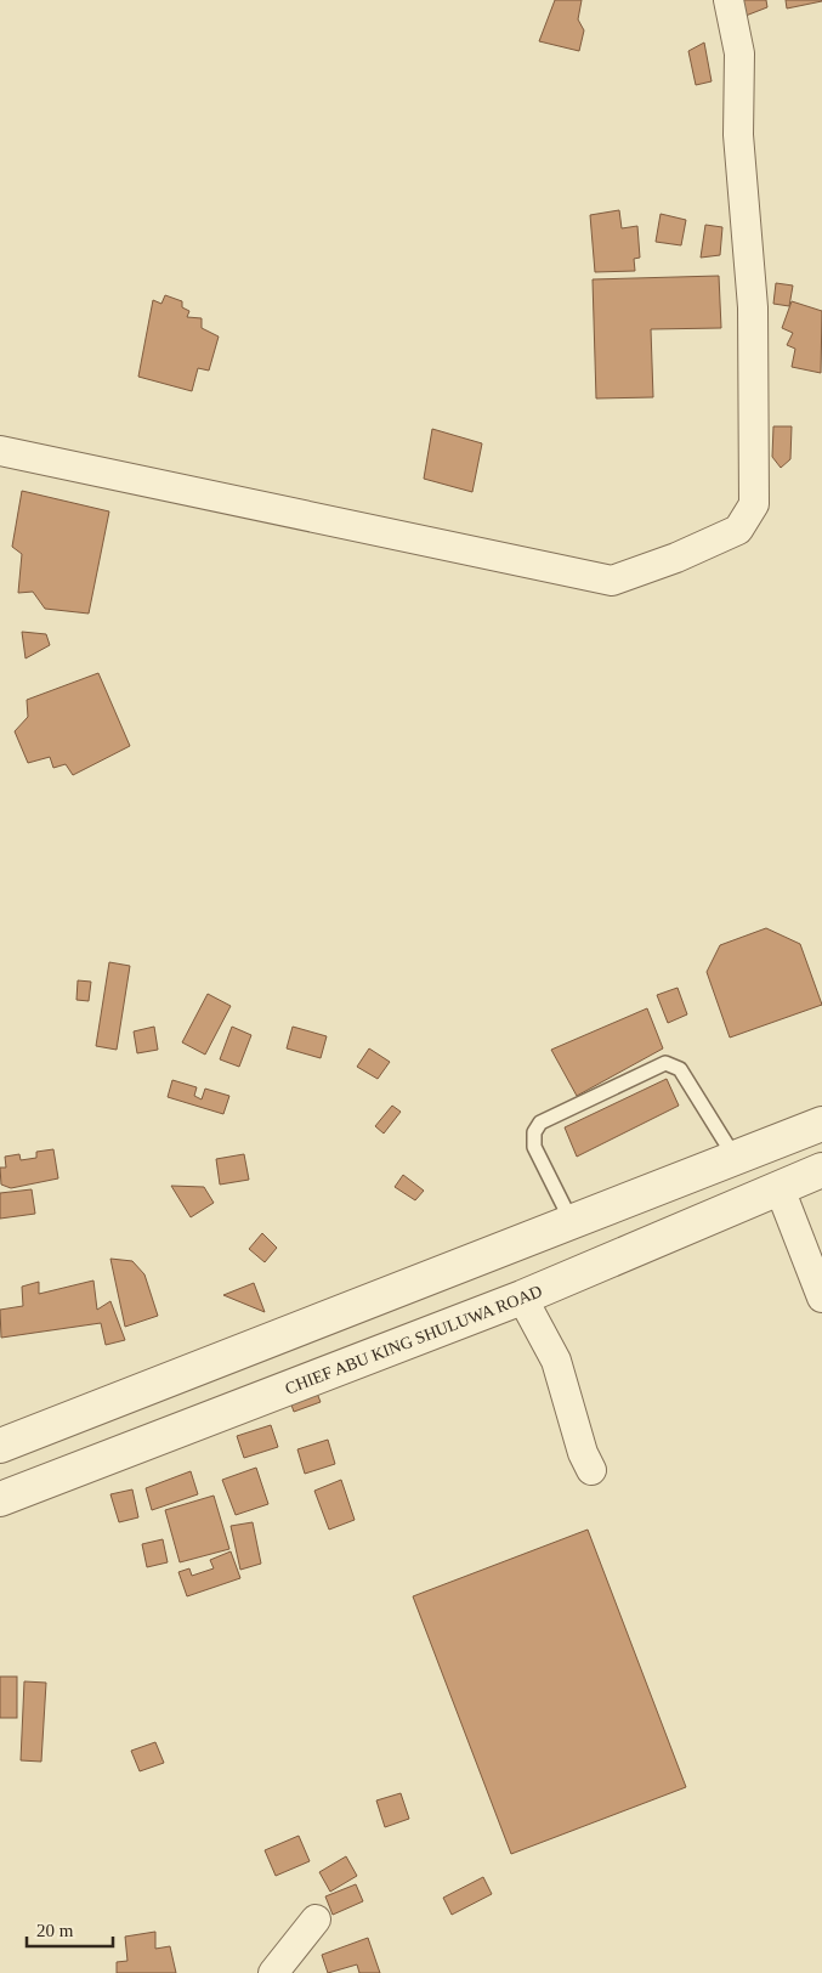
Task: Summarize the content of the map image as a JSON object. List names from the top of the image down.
{
  "streets": {
    "street": ["CHIEF ABU KING SHULUWA ROAD"]
  },
  "scale_bar": "20 m"
}
